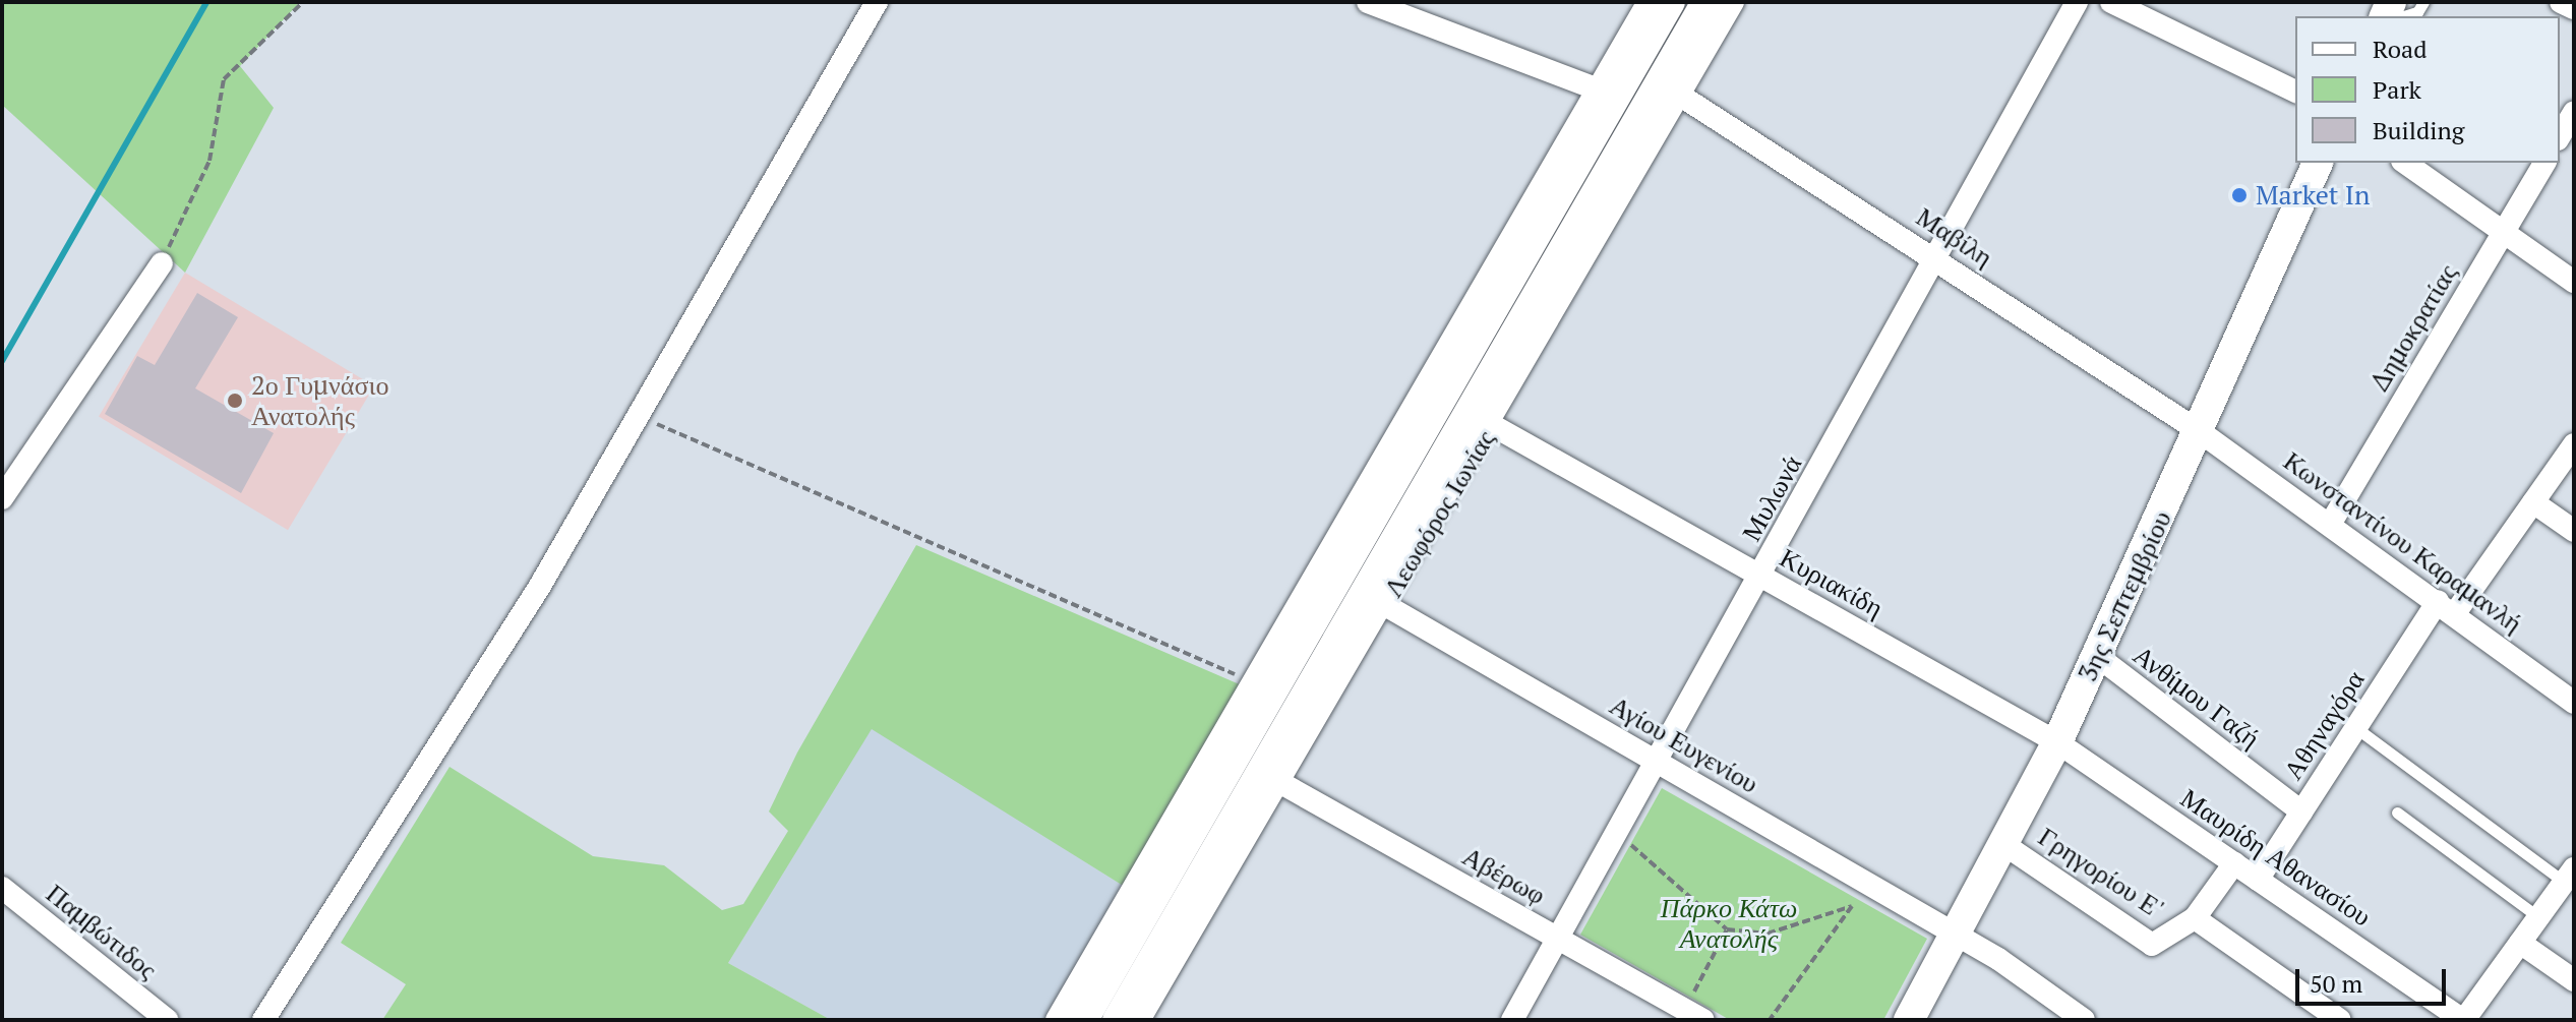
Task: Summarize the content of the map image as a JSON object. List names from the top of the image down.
{
  "streets": {
    "main road": ["3ης Σεπτεμβρίου"],
    "street": [
      "Μαβίλη",
      "Δημοκρατίας",
      "Μυλωνά",
      "Λεωφόρος Ιωνίας",
      "Κωνσταντίνου Καραμανλή",
      "Κυριακίδη",
      "Ανθίμου Γαζή",
      "Αθηναγόρα",
      "Αγίου Ευγενίου",
      "Μαυρίδη Αθανασίου",
      "Γρηγορίου Ε'",
      "Αβέρωφ",
      "Παμβώτιδος"
    ]
  },
  "crossings": [
    ["Μαβίλη", "Μυλωνά"],
    ["Μαβίλη", "Λεωφόρος Ιωνίας"],
    ["Μαβίλη", "Κωνσταντίνου Καραμανλή"],
    ["Μαβίλη", "3ης Σεπτεμβρίου"],
    ["Δημοκρατίας", "Κωνσταντίνου Καραμανλή"],
    ["Μυλωνά", "Κυριακίδη"],
    ["Μυλωνά", "Αγίου Ευγενίου"],
    ["Μυλωνά", "Αβέρωφ"],
    ["Λεωφόρος Ιωνίας", "Κυριακίδη"],
    ["Λεωφόρος Ιωνίας", "Αγίου Ευγενίου"],
    ["Λεωφόρος Ιωνίας", "Αβέρωφ"],
    ["Κωνσταντίνου Καραμανλή", "3ης Σεπτεμβρίου"],
    ["Κωνσταντίνου Καραμανλή", "Αθηναγόρα"],
    ["Κυριακίδη", "3ης Σεπτεμβρίου"],
    ["Κυριακίδη", "Μαυρίδη Αθανασίου"],
    ["3ης Σεπτεμβρίου", "Ανθίμου Γαζή"],
    ["3ης Σεπτεμβρίου", "Αγίου Ευγενίου"],
    ["3ης Σεπτεμβρίου", "Μαυρίδη Αθανασίου"],
    ["3ης Σεπτεμβρίου", "Γρηγορίου Ε'"],
    ["Ανθίμου Γαζή", "Αθηναγόρα"],
    ["Αθηναγόρα", "Μαυρίδη Αθανασίου"],
    ["Μαυρίδη Αθανασίου", "Γρηγορίου Ε'"]
  ],
  "parks": ["Πάρκο Κάτω Ανατολής"],
  "places": ["Market In", "2ο Γυμνάσιο Ανατολής"],
  "legend": ["Road", "Park", "Building"],
  "scale_bar": "50 m"
}
